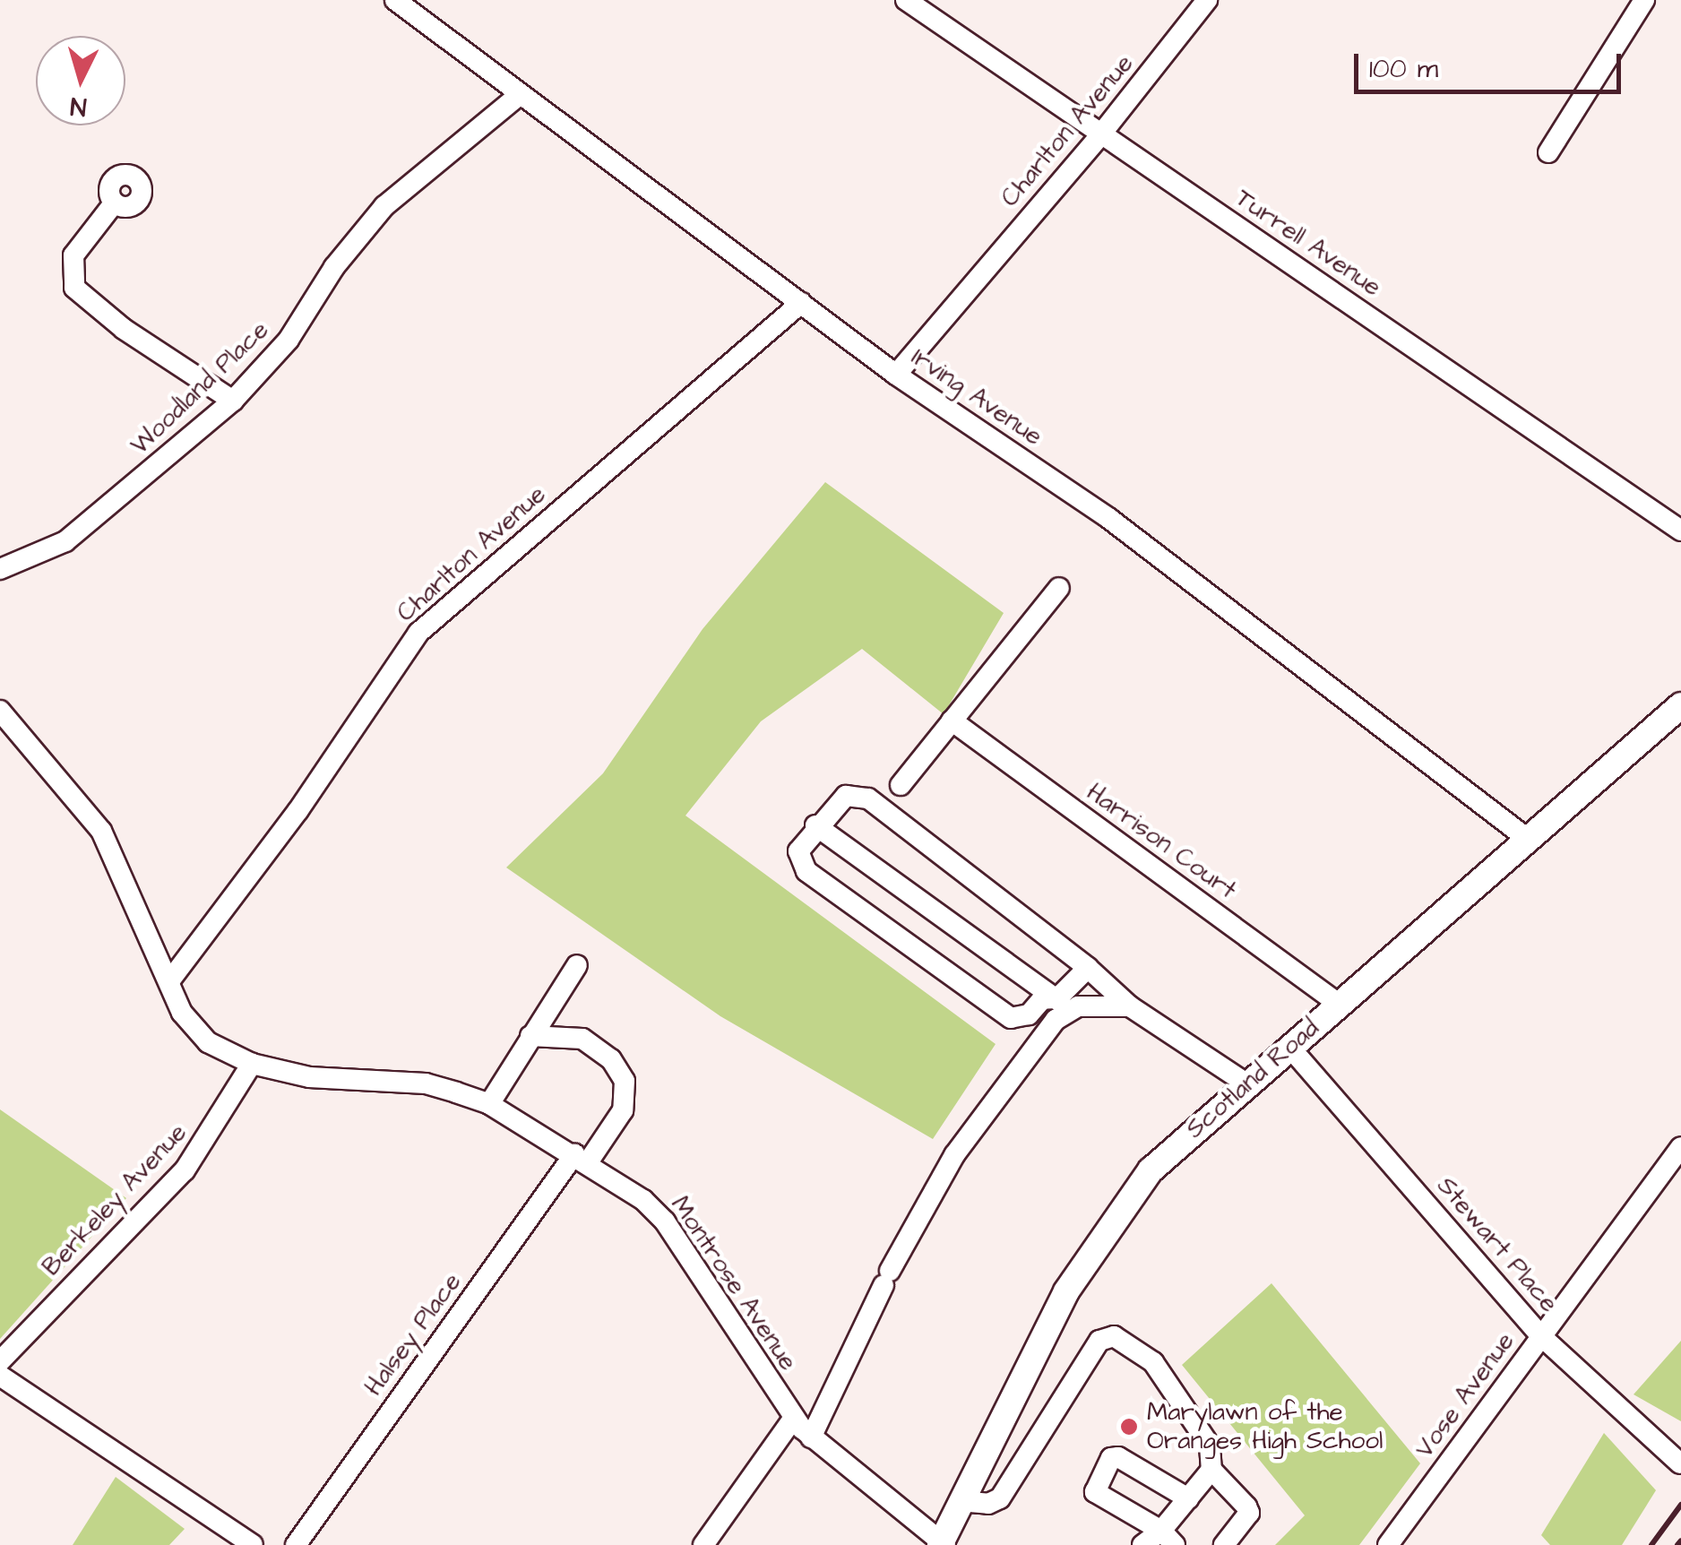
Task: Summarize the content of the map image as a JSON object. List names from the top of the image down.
{
  "streets": {
    "main road": ["Scotland Road"],
    "street": [
      "Charlton Avenue",
      "Turrell Avenue",
      "Woodland Place",
      "Irving Avenue",
      "Harrison Court",
      "Berkeley Avenue",
      "Stewart Place",
      "Montrose Avenue",
      "Halsey Place",
      "Vose Avenue"
    ]
  },
  "crossings": [
    ["Charlton Avenue", "Turrell Avenue"],
    ["Charlton Avenue", "Irving Avenue"],
    ["Charlton Avenue", "Montrose Avenue"],
    ["Woodland Place", "Irving Avenue"],
    ["Irving Avenue", "Scotland Road"],
    ["Harrison Court", "Scotland Road"],
    ["Scotland Road", "Stewart Place"],
    ["Scotland Road", "Montrose Avenue"],
    ["Berkeley Avenue", "Montrose Avenue"],
    ["Stewart Place", "Vose Avenue"],
    ["Montrose Avenue", "Halsey Place"]
  ],
  "places": ["Marylawn of the Oranges High School"],
  "scale_bar": "100 m",
  "north": "bottom"
}
